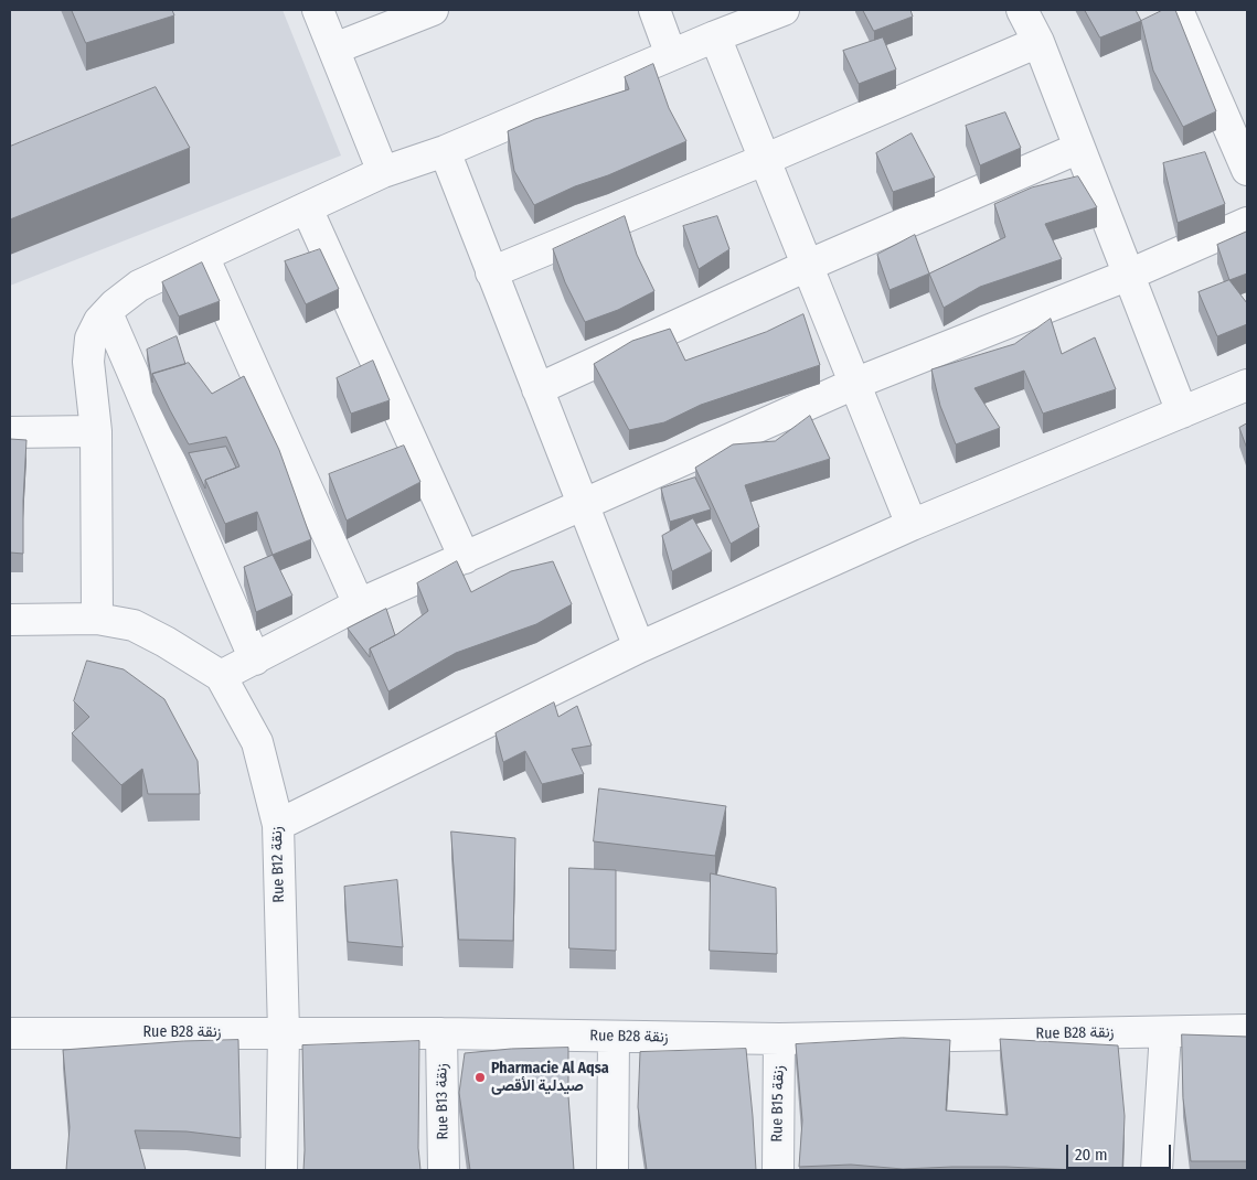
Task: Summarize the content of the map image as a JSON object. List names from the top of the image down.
{
  "streets": {
    "street": [
      "Rue B12 زنقة",
      "Rue B28 زنقة",
      "Rue B13 زنقة",
      "Rue B15 زنقة"
    ]
  },
  "crossings": [
    ["Rue B12 زنقة", "Rue B28 زنقة"],
    ["Rue B28 زنقة", "Rue B13 زنقة"],
    ["Rue B28 زنقة", "Rue B15 زنقة"]
  ],
  "places": ["Pharmacie Al Aqsa صيدلية الأقصى"],
  "scale_bar": "20 m"
}
